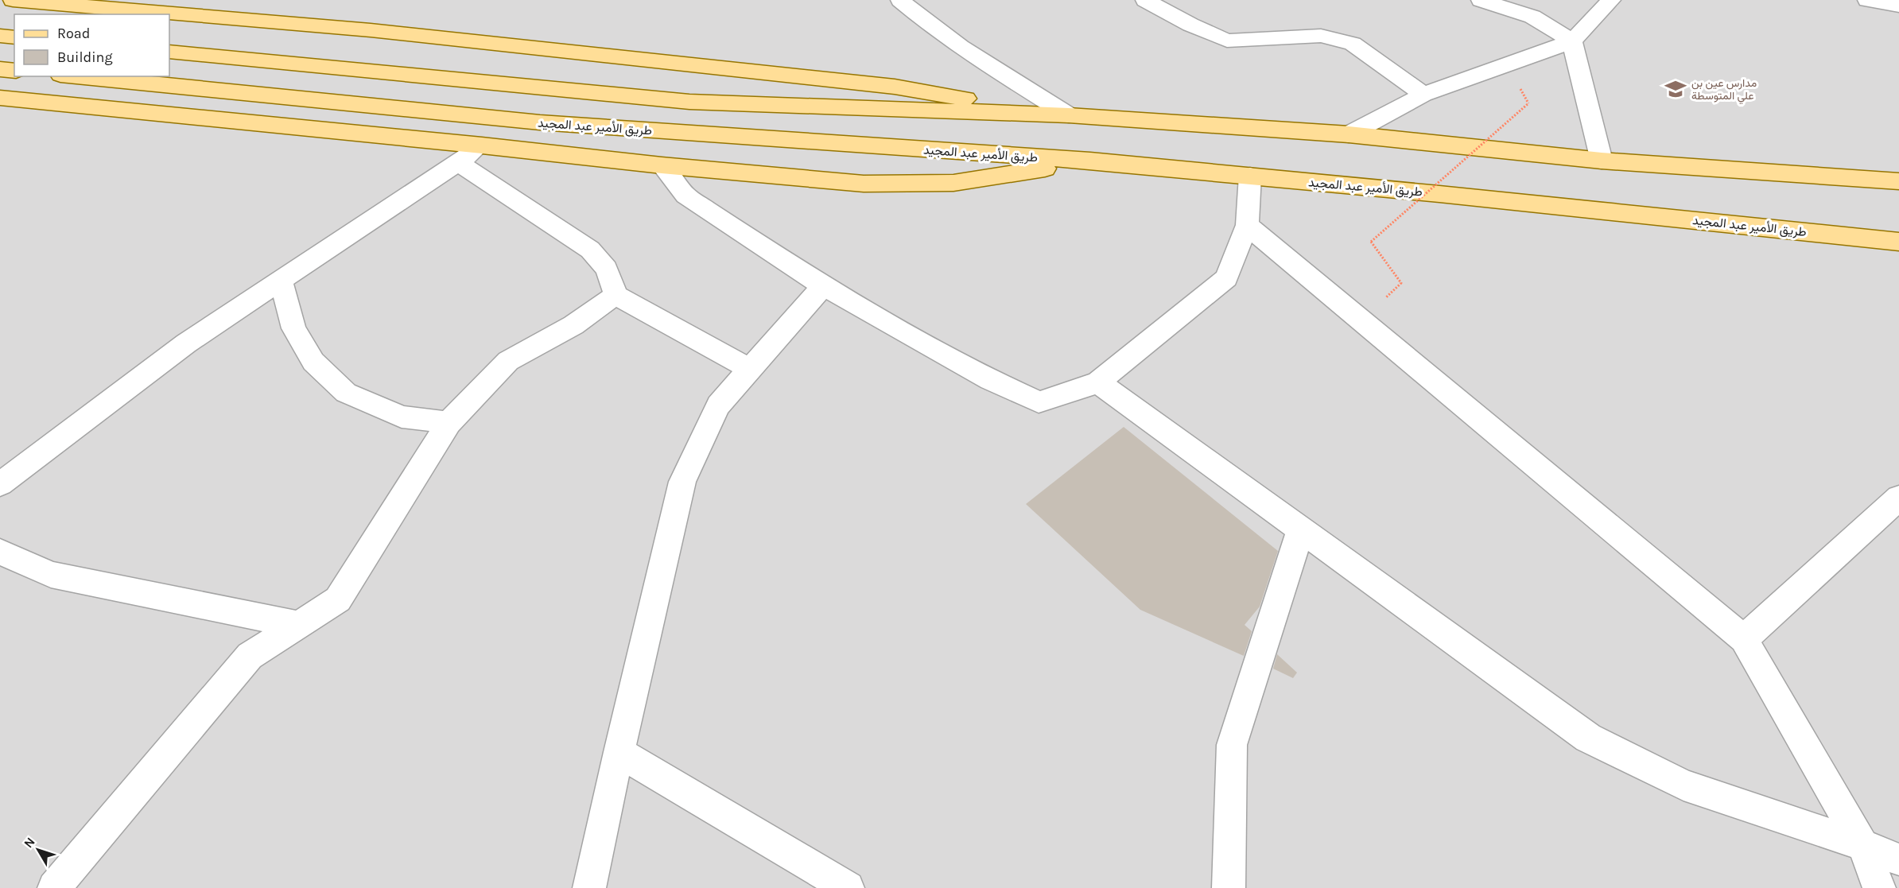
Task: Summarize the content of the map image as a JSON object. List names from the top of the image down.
{
  "streets": {
    "main road": ["طريق الأمير عبد المجيد"]
  },
  "places": {
    "school or university": ["مدارس عين بن علي المتوسطة"]
  },
  "legend": ["Road", "Building"],
  "north": "top left"
}
